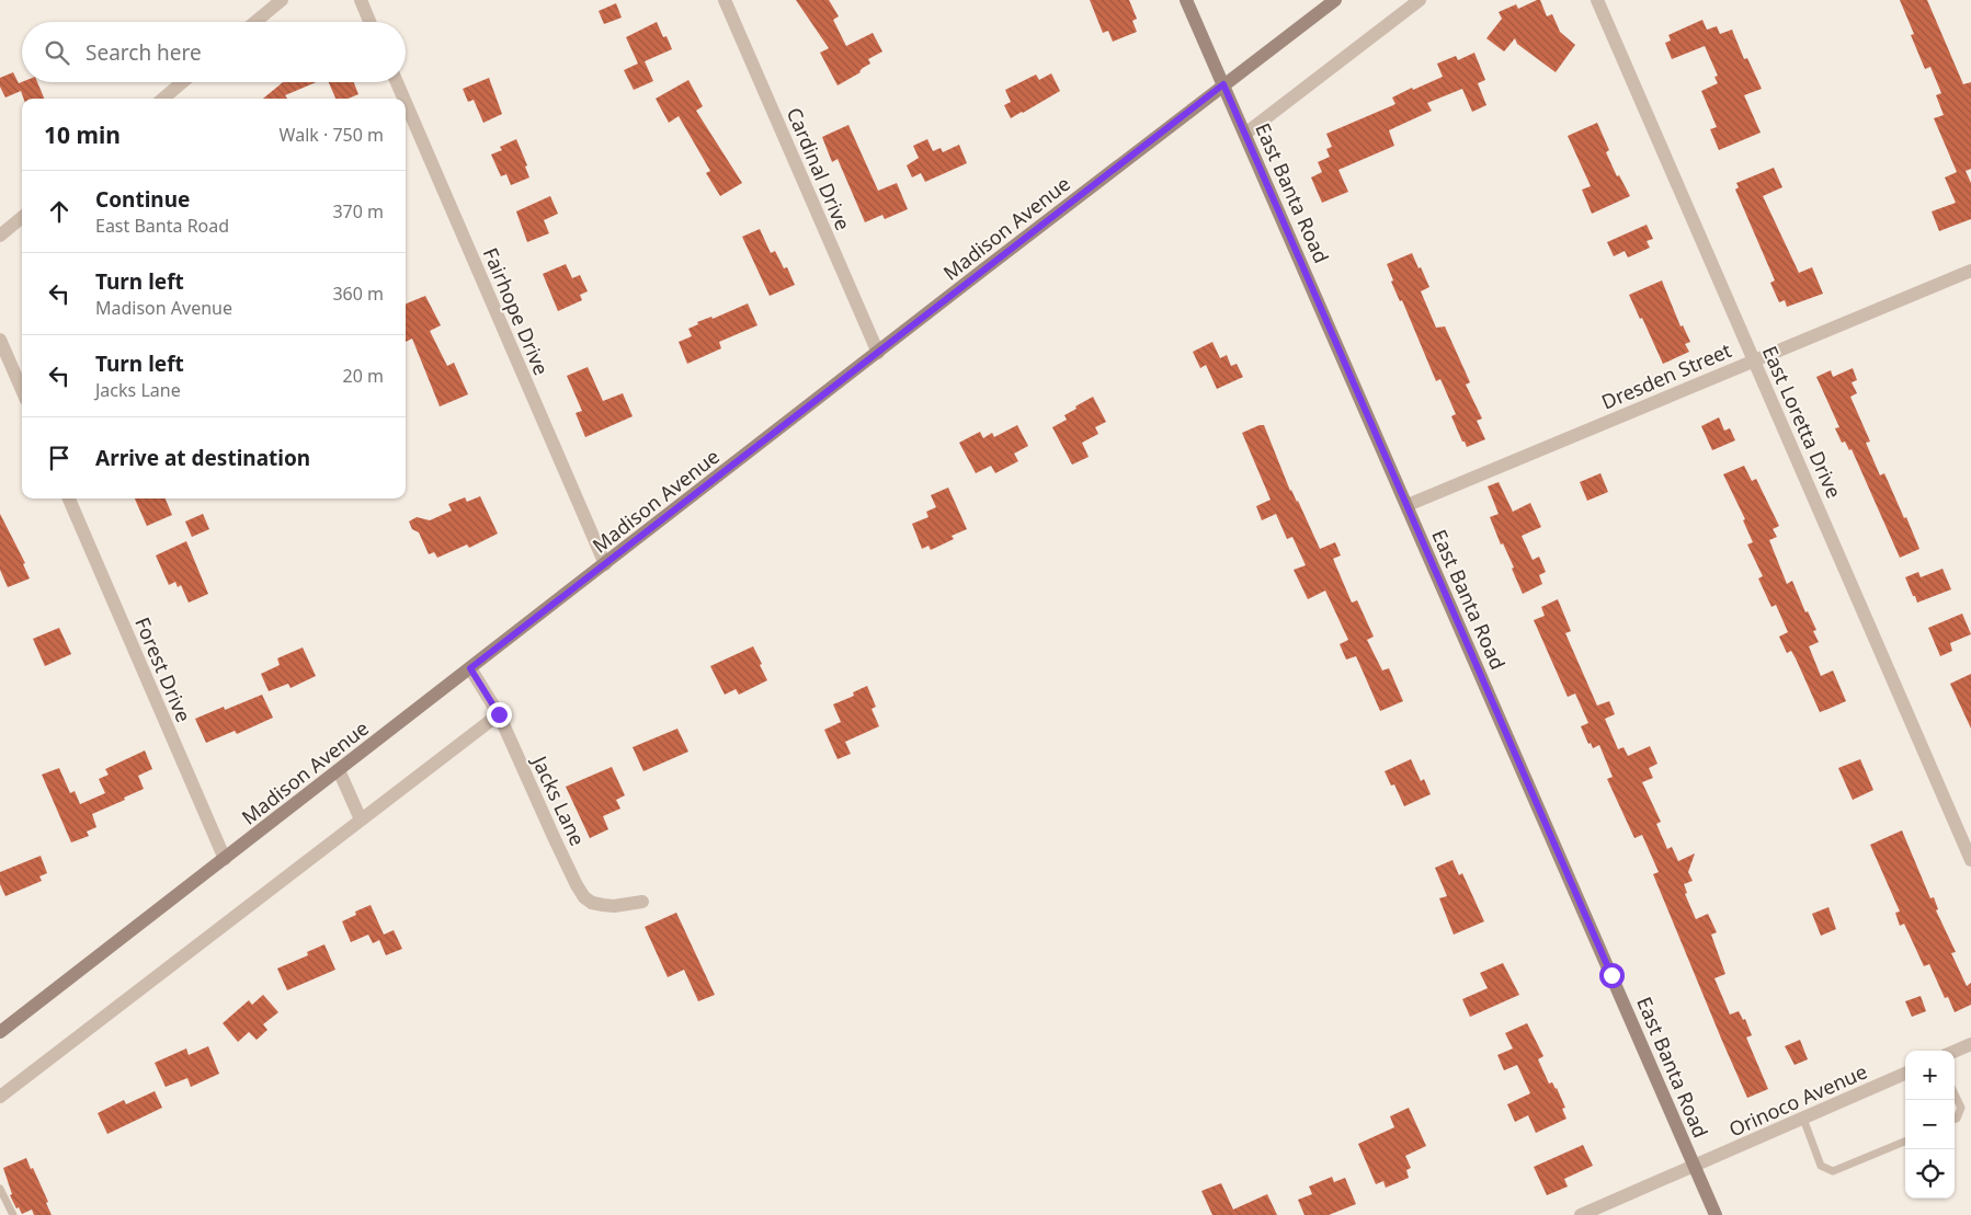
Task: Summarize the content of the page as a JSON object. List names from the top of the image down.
{
  "streets": {
    "main road": ["East Banta Road", "Madison Avenue"],
    "street": [
      "Cardinal Drive",
      "Fairhope Drive",
      "Dresden Street",
      "East Loretta Drive",
      "Forest Drive",
      "Jacks Lane",
      "Orinoco Avenue"
    ]
  },
  "crossings": [
    ["Cardinal Drive", "Madison Avenue"],
    ["East Banta Road", "Madison Avenue"],
    ["East Banta Road", "Dresden Street"],
    ["East Banta Road", "Orinoco Avenue"],
    ["Madison Avenue", "Fairhope Drive"],
    ["Madison Avenue", "Forest Drive"],
    ["Madison Avenue", "Jacks Lane"],
    ["Dresden Street", "East Loretta Drive"]
  ],
  "page": {
    "search": "Search here",
    "heading": ["10 min", "Walk · 750 m"],
    "list": [
      ["Continue", "East Banta Road", "370 m"],
      ["Turn left", "Madison Avenue", "360 m"],
      ["Turn left", "Jacks Lane", "20 m"],
      "Arrive at destination"
    ],
    "map_buttons": ["+", "−"]
  }
}
